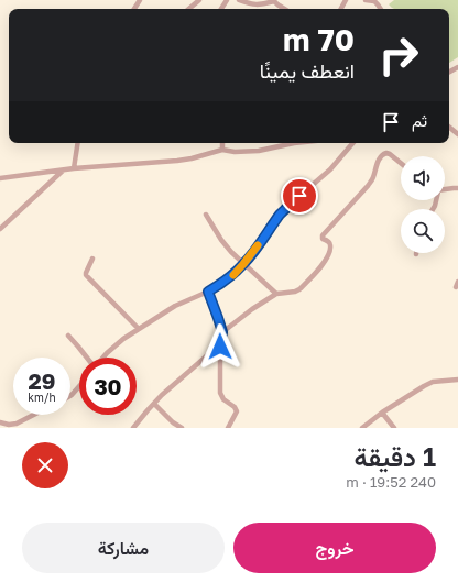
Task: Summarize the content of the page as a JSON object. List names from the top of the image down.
{
  "page": {
    "turn": ["70 m", "انعطف يمينًا"],
    "then": "ثم",
    "speed": "29 km/h",
    "limit": "30",
    "heading": ["1 دقيقة", "240 m · 19:52"],
    "buttons": ["خروج", "مشاركة"]
  }
}
